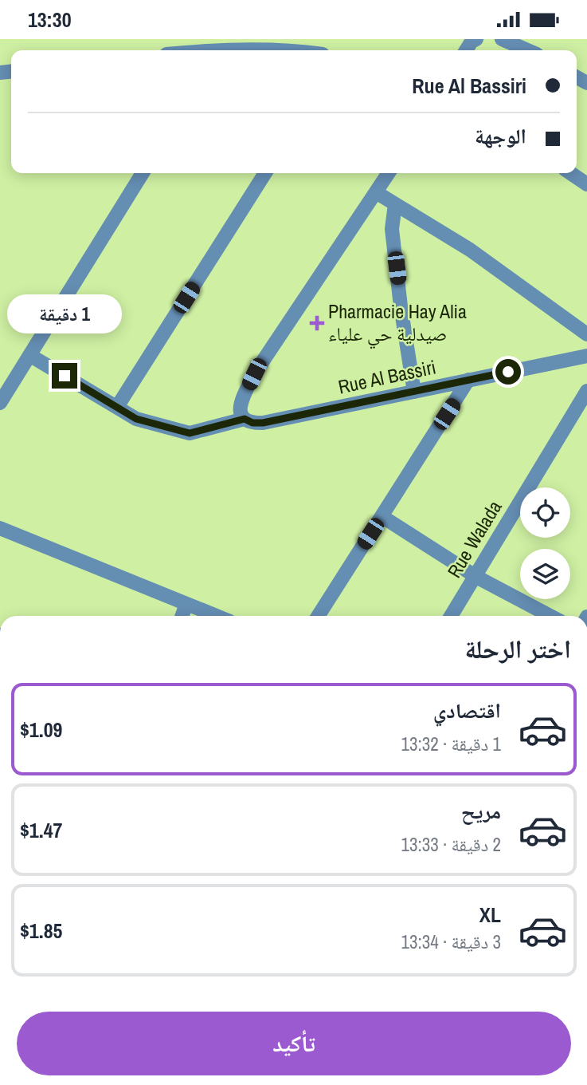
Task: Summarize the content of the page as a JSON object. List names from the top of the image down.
{
  "streets": {
    "street": ["Rue Al Bassiri", "Rue Walada"]
  },
  "places": {
    "health": ["Pharmacie Hay Alia صيدلية حي علياء"]
  },
  "page": {
    "status": "13:30",
    "banner": ["Rue Al Bassiri", "الوجهة"],
    "bubble": "1 دقيقة",
    "heading": "اختر الرحلة",
    "list": [
      {
        "name": "اقتصادي",
        "note": "1 دقيقة · 13:32",
        "value": "$1.09"
      },
      {
        "name": "مريح",
        "note": "2 دقيقة · 13:33",
        "value": "$1.47"
      },
      {
        "name": "XL",
        "note": "3 دقيقة · 13:34",
        "value": "$1.85"
      }
    ],
    "buttons": "تأكيد"
  }
}
